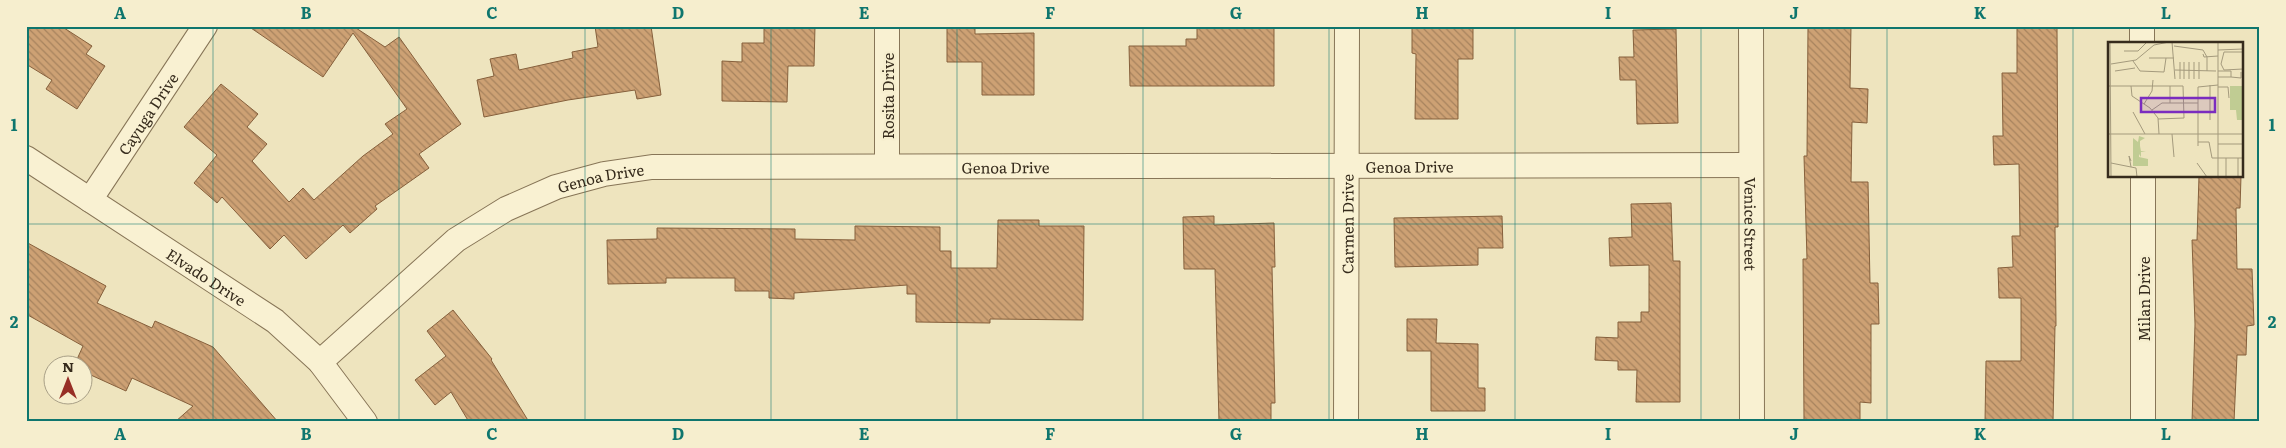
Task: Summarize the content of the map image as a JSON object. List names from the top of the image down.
{
  "streets": {
    "street": [
      "Rosita Drive",
      "Cayuga Drive",
      "Genoa Drive",
      "Carmen Drive",
      "Venice Street",
      "Elvado Drive",
      "Milan Drive"
    ]
  },
  "crossings": [
    ["Rosita Drive", "Genoa Drive"],
    ["Cayuga Drive", "Elvado Drive"],
    ["Genoa Drive", "Carmen Drive"],
    ["Genoa Drive", "Venice Street"],
    ["Genoa Drive", "Elvado Drive"]
  ],
  "north": "top",
  "grid": {
    "columns": [
      "A",
      "B",
      "C",
      "D",
      "E",
      "F",
      "G",
      "H",
      "I",
      "J",
      "K",
      "L"
    ],
    "rows": ["1", "2"]
  }
}
